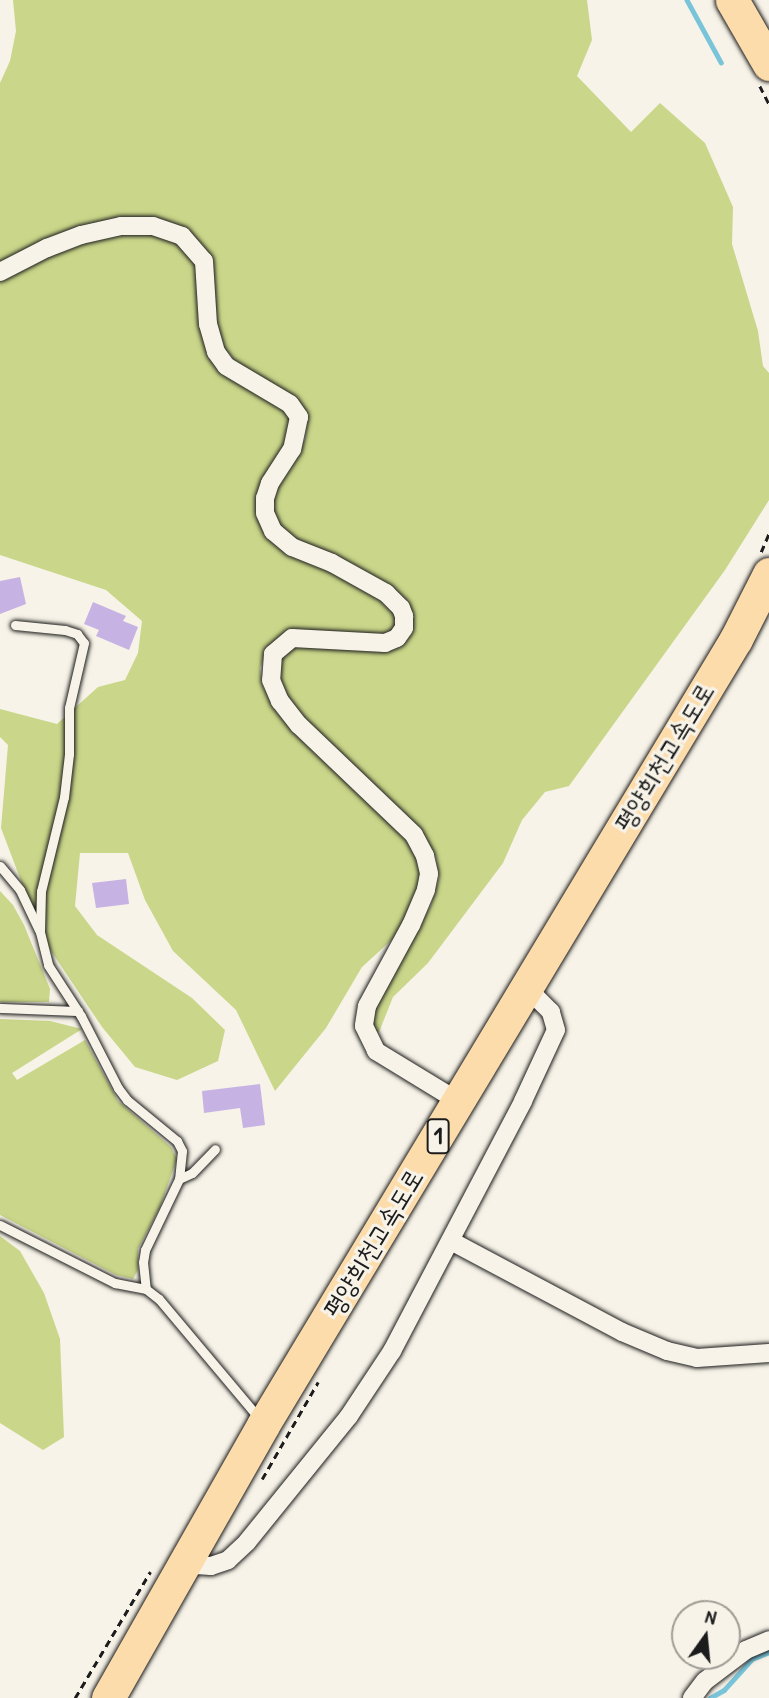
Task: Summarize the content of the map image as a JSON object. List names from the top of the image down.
{
  "streets": {
    "highway": ["평양희천고속도로", "1"]
  },
  "north": "top"
}
